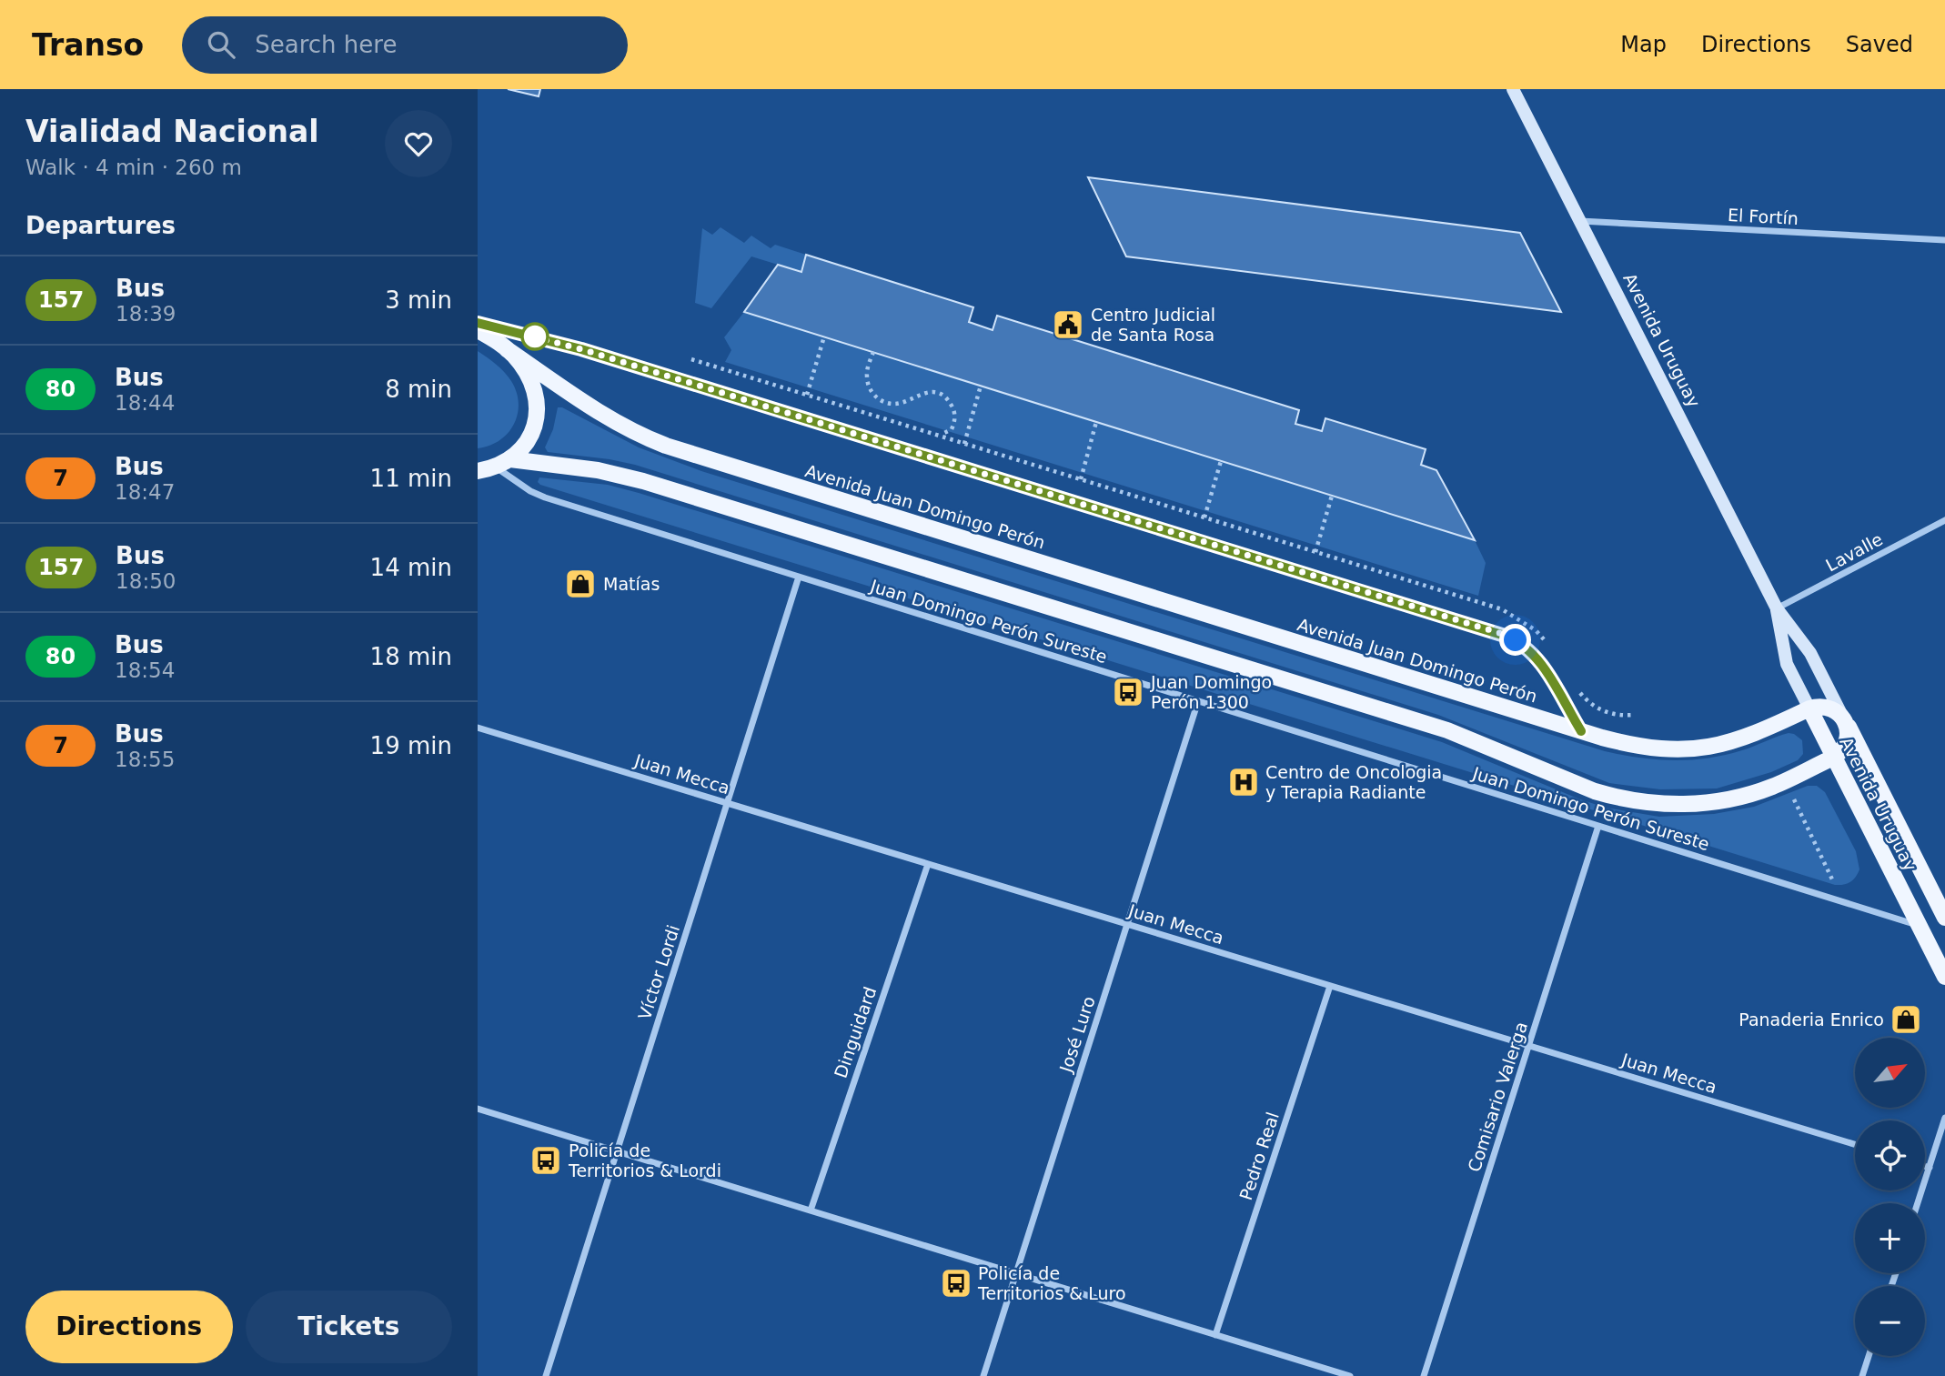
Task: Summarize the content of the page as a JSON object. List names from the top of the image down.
{
  "streets": {
    "main road": ["Avenida Uruguay", "Avenida Juan Domingo Perón"],
    "street": [
      "El Fortín",
      "Lavalle",
      "Juan Domingo Perón Sureste",
      "Juan Mecca",
      "Víctor Lordi",
      "Dinguidard",
      "José Luro",
      "Comisario Valerga",
      "Pedro Real"
    ]
  },
  "crossings": [
    ["El Fortín", "Avenida Uruguay"],
    ["Avenida Uruguay", "Avenida Juan Domingo Perón"],
    ["Avenida Uruguay", "Lavalle"],
    ["Avenida Uruguay", "Juan Domingo Perón Sureste"],
    ["Juan Domingo Perón Sureste", "Víctor Lordi"],
    ["Juan Domingo Perón Sureste", "José Luro"],
    ["Juan Domingo Perón Sureste", "Comisario Valerga"],
    ["Juan Mecca", "Víctor Lordi"],
    ["Juan Mecca", "Dinguidard"],
    ["Juan Mecca", "José Luro"],
    ["Juan Mecca", "Comisario Valerga"],
    ["Juan Mecca", "Pedro Real"]
  ],
  "places": {
    "public building": ["Centro Judicial de Santa Rosa"],
    "shop": ["Matías", "Panaderia Enrico"],
    "bus stop": ["Juan Domingo Perón 1300", "Policía de Territorios & Lordi", "Policía de Territorios & Luro"],
    "hospital": ["Centro de Oncologia y Terapia Radiante"]
  },
  "lines": ["bus line 157"],
  "north": "top right",
  "page": {
    "header": "Transo",
    "search": "Search here",
    "nav": ["Map", "Directions", "Saved"],
    "heading": [
      ["Vialidad Nacional", "Walk · 4 min · 260 m"],
      "Departures"
    ],
    "list": [
      {
        "mark": "157",
        "name": "Bus",
        "note": "18:39",
        "value": "3 min"
      },
      {
        "mark": "80",
        "name": "Bus",
        "note": "18:44",
        "value": "8 min"
      },
      {
        "mark": "7",
        "name": "Bus",
        "note": "18:47",
        "value": "11 min"
      },
      {
        "mark": "157",
        "name": "Bus",
        "note": "18:50",
        "value": "14 min"
      },
      {
        "mark": "80",
        "name": "Bus",
        "note": "18:54",
        "value": "18 min"
      },
      {
        "mark": "7",
        "name": "Bus",
        "note": "18:55",
        "value": "19 min"
      }
    ],
    "map_buttons": ["+", "−"],
    "buttons": ["Directions", "Tickets"]
  }
}
